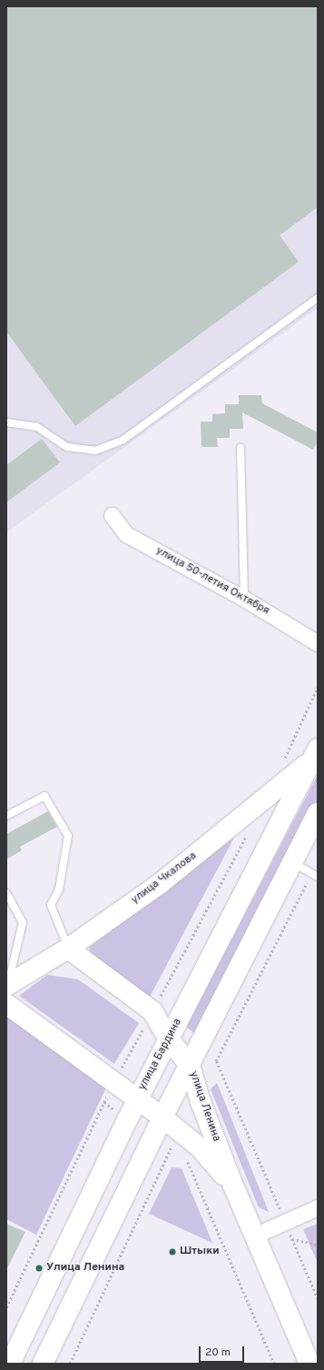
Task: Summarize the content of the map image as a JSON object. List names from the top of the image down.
{
  "streets": {
    "main road": ["улица Чкалова", "улица Бардина", "улица Ленина"],
    "street": ["улица 50-летия Октября"]
  },
  "crossings": [
    ["улица Чкалова", "улица Бардина"],
    ["улица Чкалова", "улица Ленина"],
    ["улица Бардина", "улица Ленина"]
  ],
  "places": ["Штыки", "Улица Ленина"],
  "scale_bar": "20 m"
}
